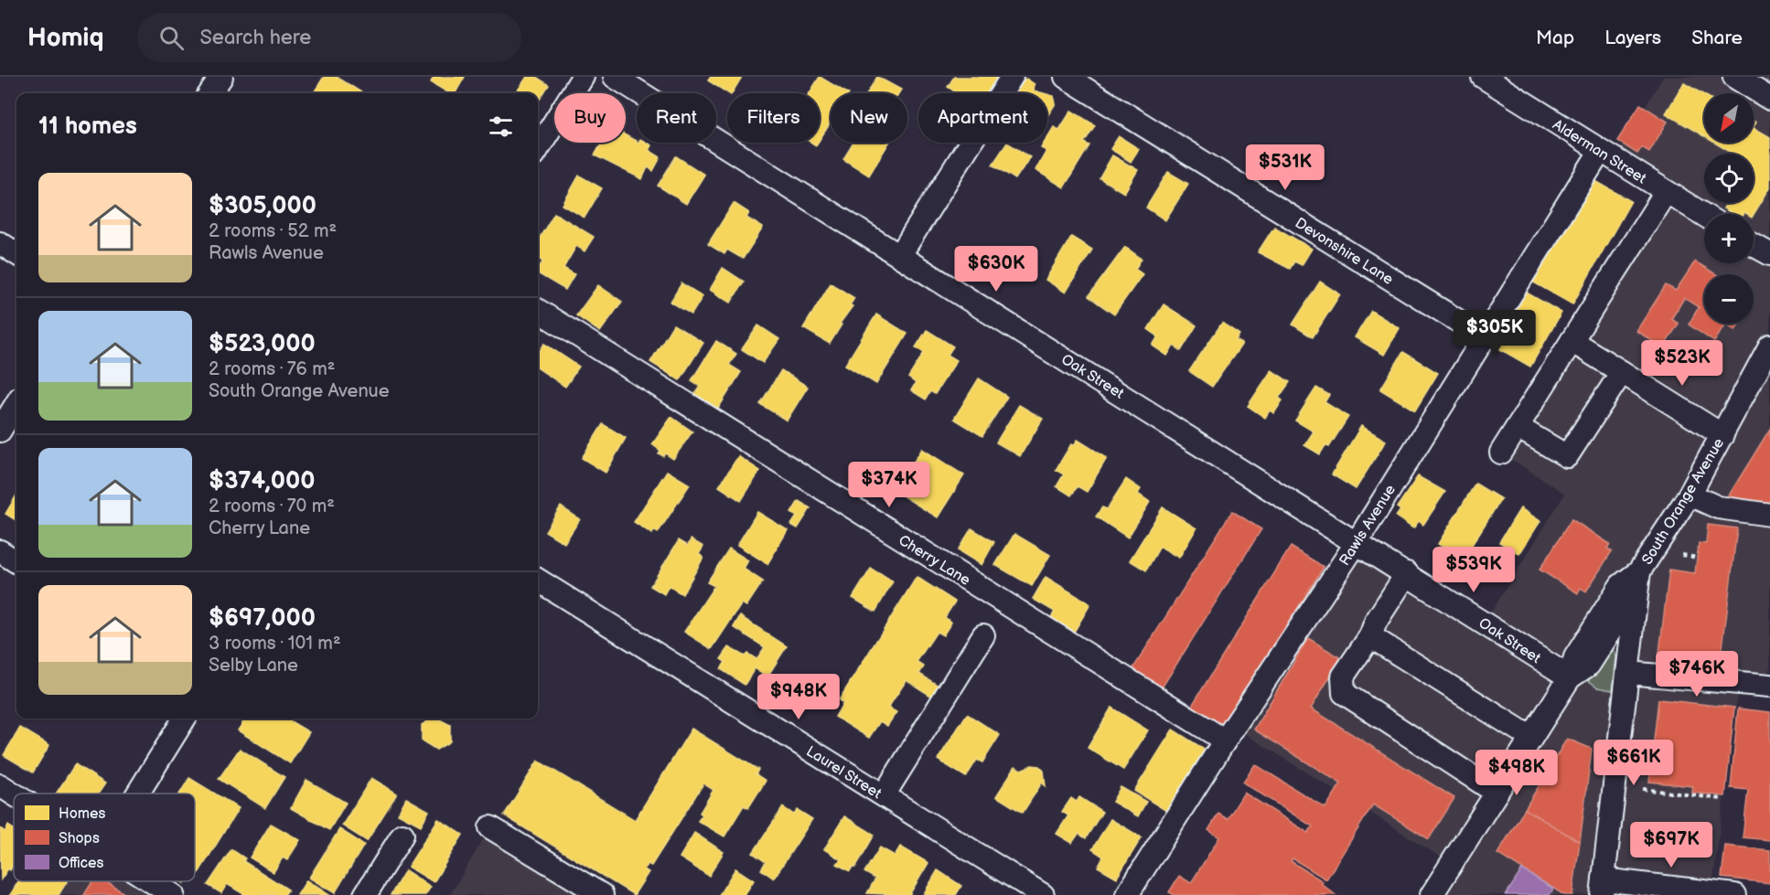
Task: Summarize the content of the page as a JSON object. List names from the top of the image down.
{
  "streets": {
    "street": [
      "Alderman Street",
      "Devonshire Lane",
      "Oak Street",
      "South Orange Avenue",
      "Rawls Avenue",
      "Cherry Lane",
      "Laurel Street"
    ]
  },
  "crossings": [
    ["Alderman Street", "Rawls Avenue"],
    ["Devonshire Lane", "Rawls Avenue"],
    ["Oak Street", "South Orange Avenue"],
    ["Oak Street", "Rawls Avenue"],
    ["Rawls Avenue", "Cherry Lane"]
  ],
  "legend": ["Homes", "Shops", "Offices"],
  "north": "bottom left",
  "page": {
    "header": "Homiq",
    "search": "Search here",
    "nav": ["Map", "Layers", "Share"],
    "map_buttons": ["+", "−"],
    "chip": [
      "Buy",
      "Rent",
      "Filters",
      "New",
      "Apartment"
    ],
    "heading": "11 homes",
    "price": [
      "$531K",
      "$630K",
      "$305K",
      "$523K",
      "$374K",
      "$539K",
      "$746K",
      "$948K",
      "$661K",
      "$498K",
      "$697K"
    ],
    "list": [
      {
        "name": "$305,000",
        "note": "2 rooms · 52 m² · Rawls Avenue"
      },
      {
        "name": "$523,000",
        "note": "2 rooms · 76 m² · South Orange Avenue"
      },
      {
        "name": "$374,000",
        "note": "2 rooms · 70 m² · Cherry Lane"
      },
      {
        "name": "$697,000",
        "note": "3 rooms · 101 m² · Selby Lane"
      }
    ]
  }
}
